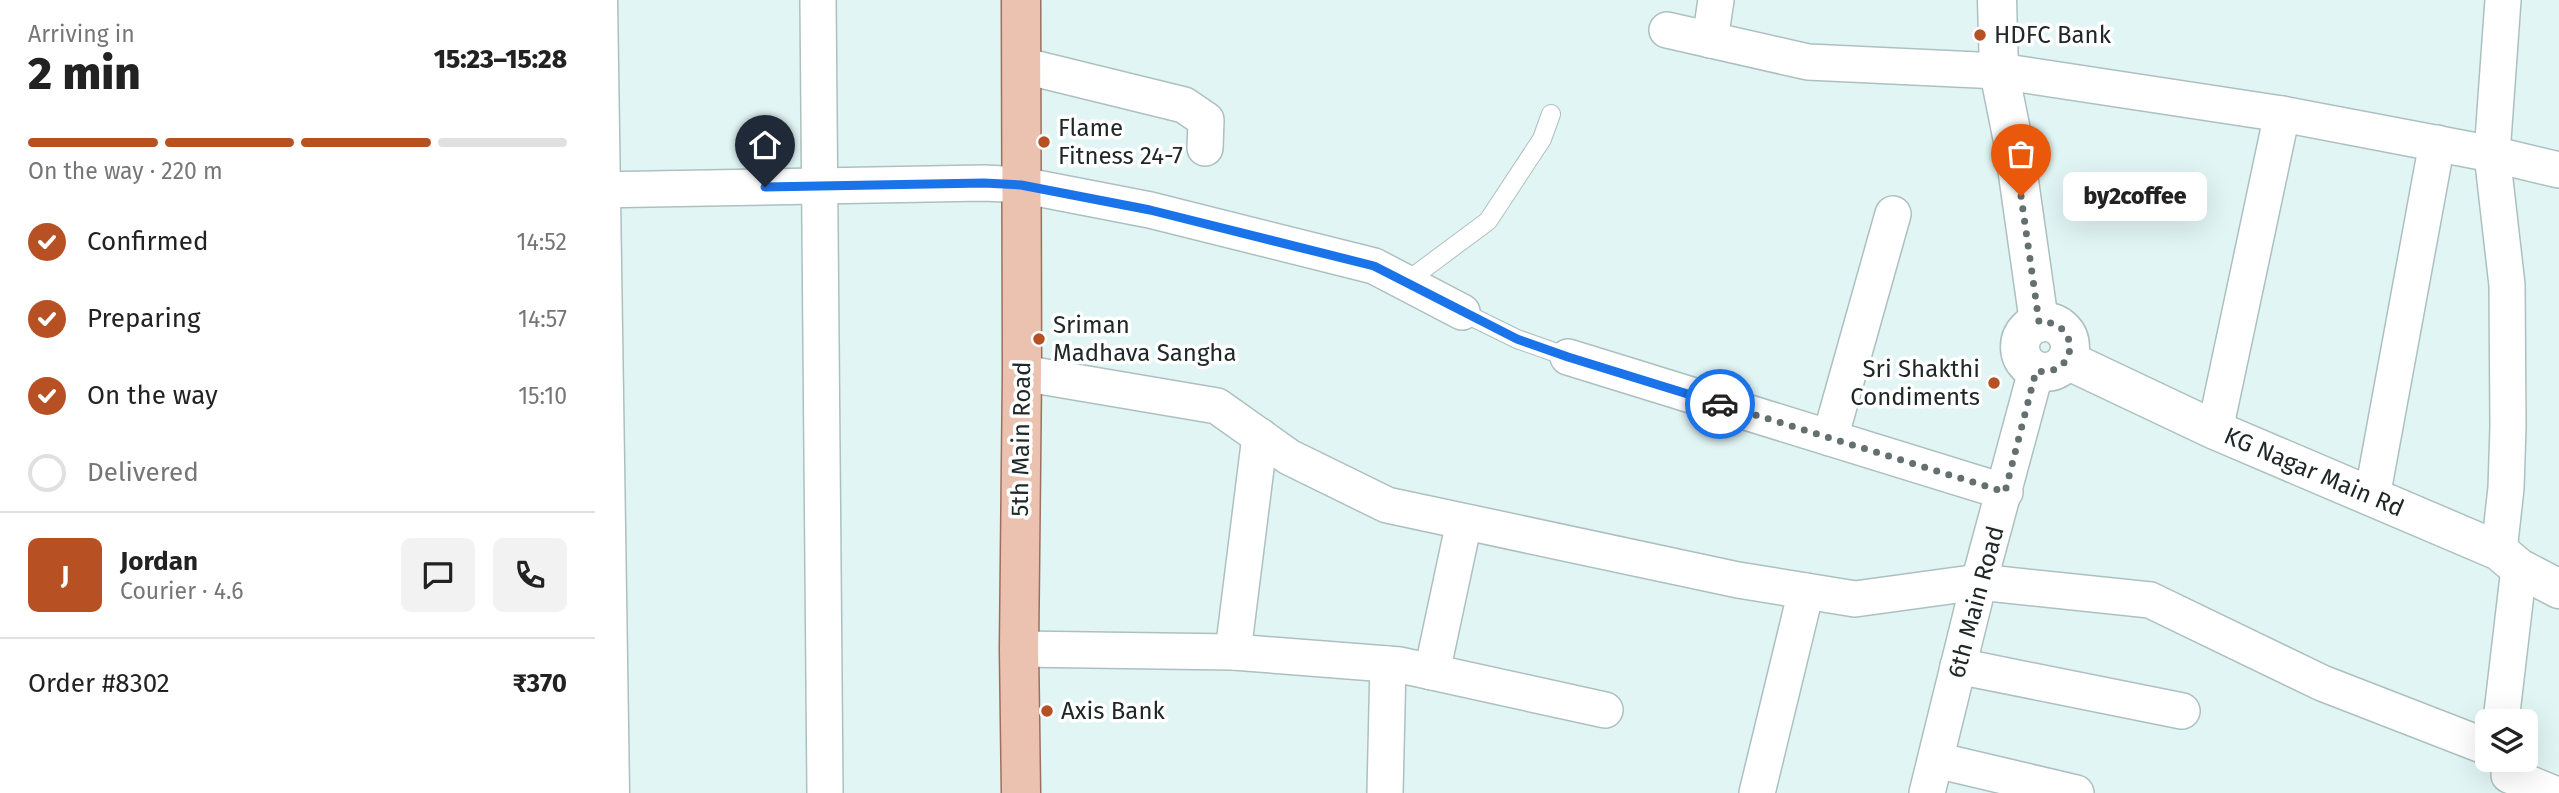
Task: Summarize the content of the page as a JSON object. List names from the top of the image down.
{
  "streets": {
    "main road": ["5th Main Road"],
    "street": ["KG Nagar Main Rd", "6th Main Road"]
  },
  "crossings": [
    ["KG Nagar Main Rd", "6th Main Road"]
  ],
  "places": [
    "HDFC Bank",
    "Flame Fitness 24-7",
    "by2coffee",
    "Sriman Madhava Sangha",
    "Sri Shakthi Condiments",
    "Axis Bank"
  ],
  "page": {
    "heading": ["2 min", "Arriving in", "15:23–15:28"],
    "panel": [
      "Jordan",
      "Courier · 4.6",
      "Order #8302",
      "₹370"
    ],
    "bar": "On the way · 220 m",
    "bubble": "by2coffee",
    "list": [
      ["Confirmed", "14:52"],
      ["Preparing", "14:57"],
      ["On the way", "15:10"],
      "Delivered"
    ],
    "round": "J"
  }
}
